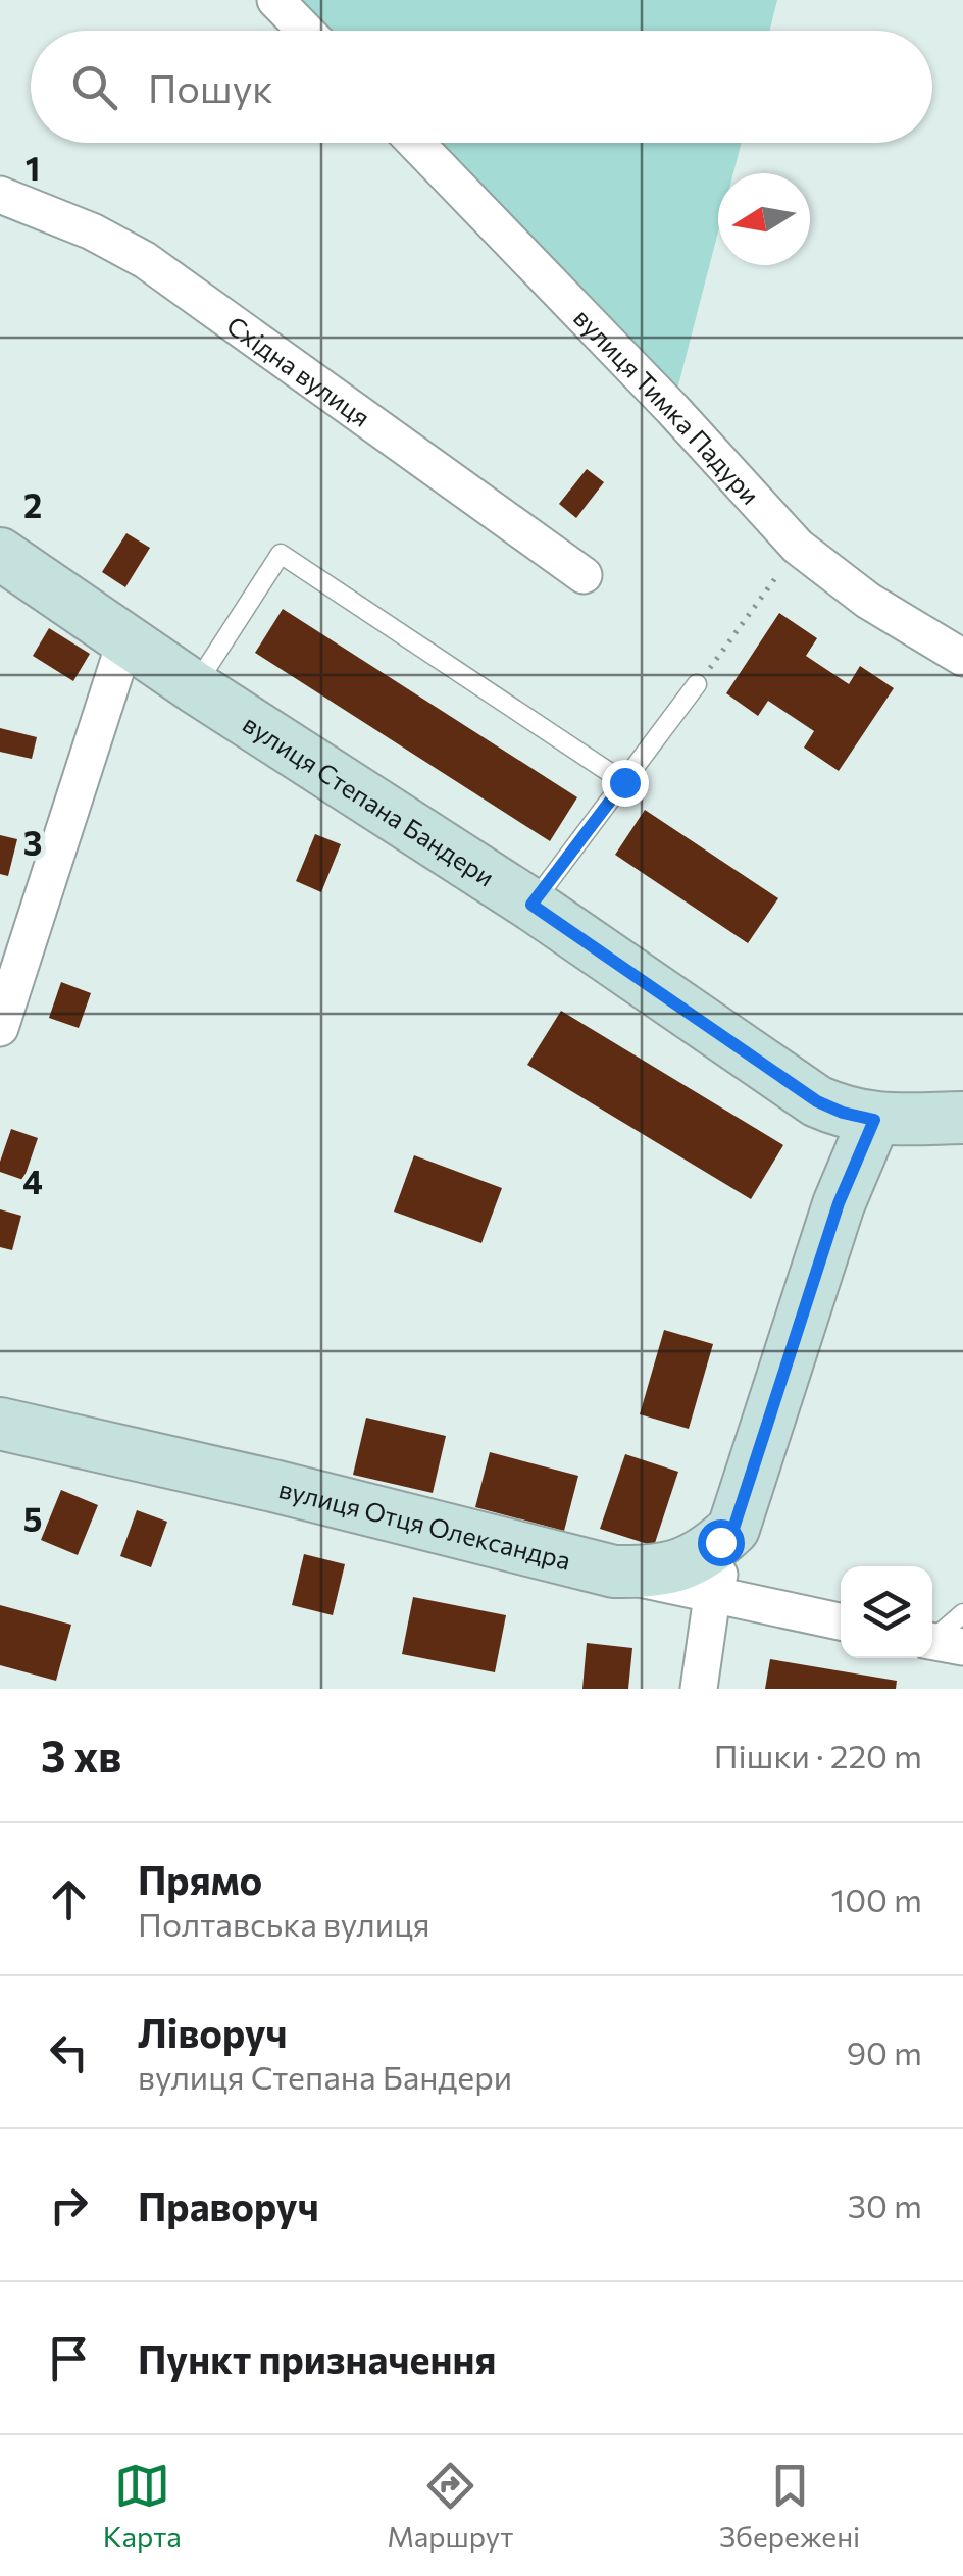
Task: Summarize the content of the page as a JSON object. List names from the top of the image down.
{
  "streets": {
    "street": [
      "Східна вулиця",
      "вулиця Тимка Падури",
      "вулиця Степана Бандери",
      "вулиця Отця Олександра"
    ]
  },
  "north": "left",
  "page": {
    "search": "Пошук",
    "heading": ["3 хв", "Пішки · 220 m"],
    "list": [
      ["Прямо", "Полтавська вулиця", "100 m"],
      ["Ліворуч", "вулиця Степана Бандери", "90 m"],
      ["Праворуч", "30 m"],
      "Пункт призначення"
    ],
    "nav": ["Карта", "Маршрут", "Збережені"]
  },
  "grid": {
    "rows": [
      "1",
      "2",
      "3",
      "4",
      "5"
    ]
  }
}
